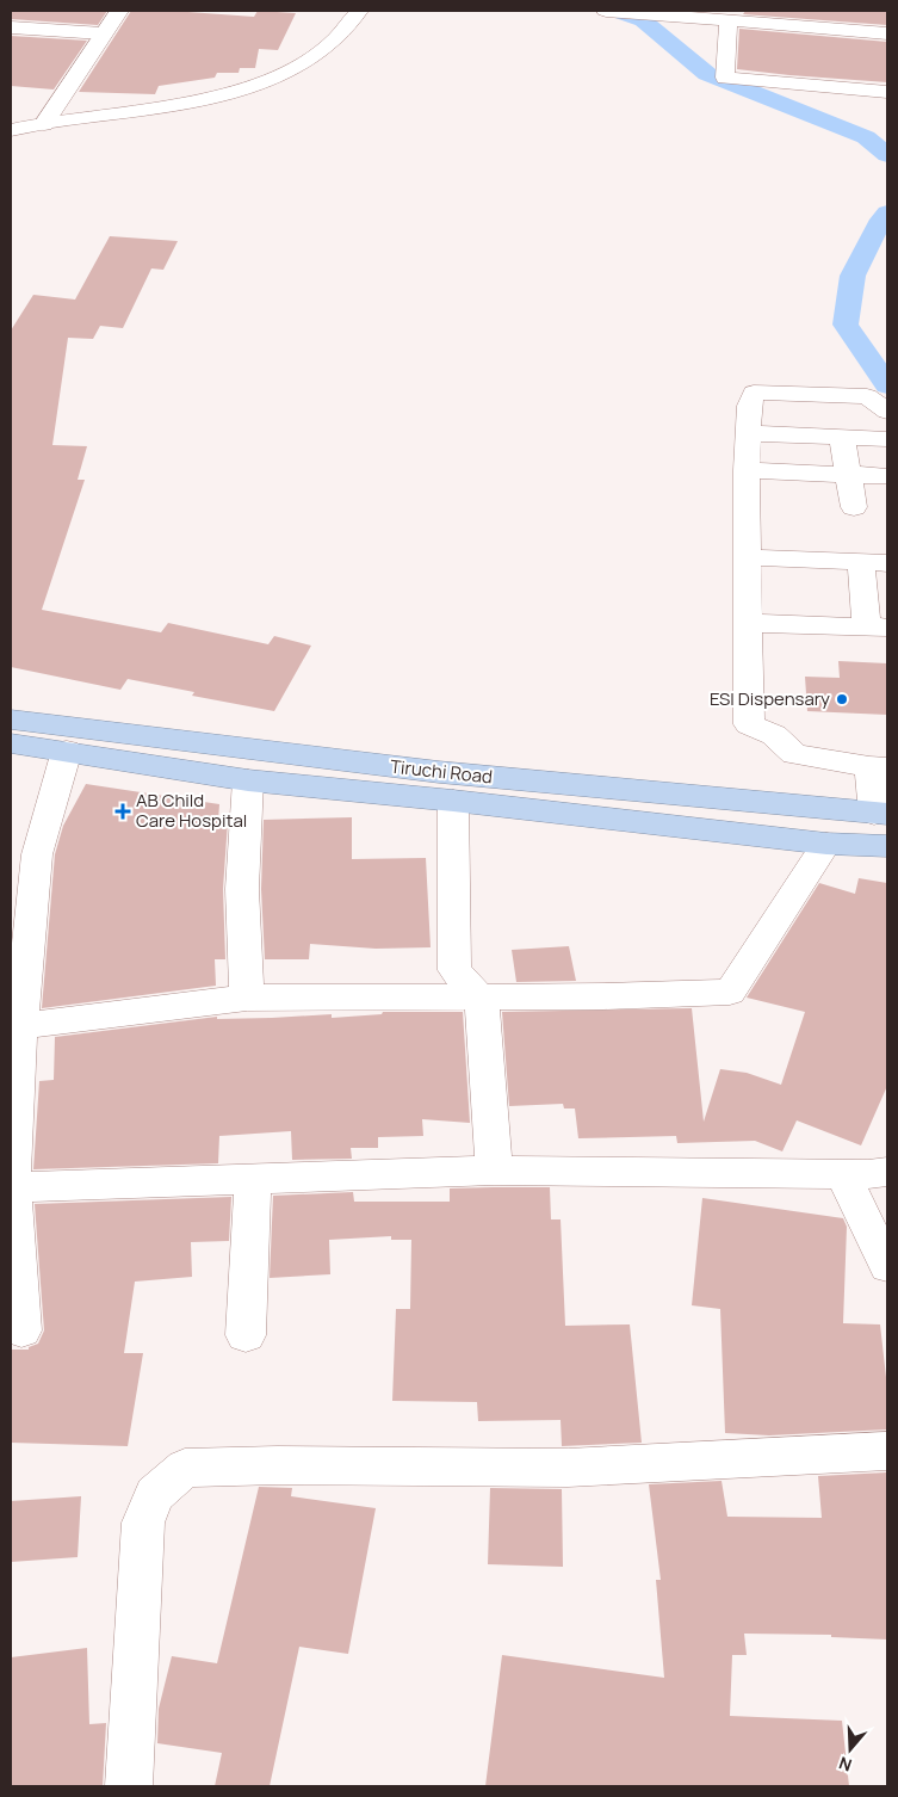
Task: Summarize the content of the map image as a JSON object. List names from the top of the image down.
{
  "streets": {
    "highway": ["Tiruchi Road"]
  },
  "places": {
    "other": ["ESI Dispensary"],
    "health": ["AB Child Care Hospital"]
  },
  "north": "bottom"
}
